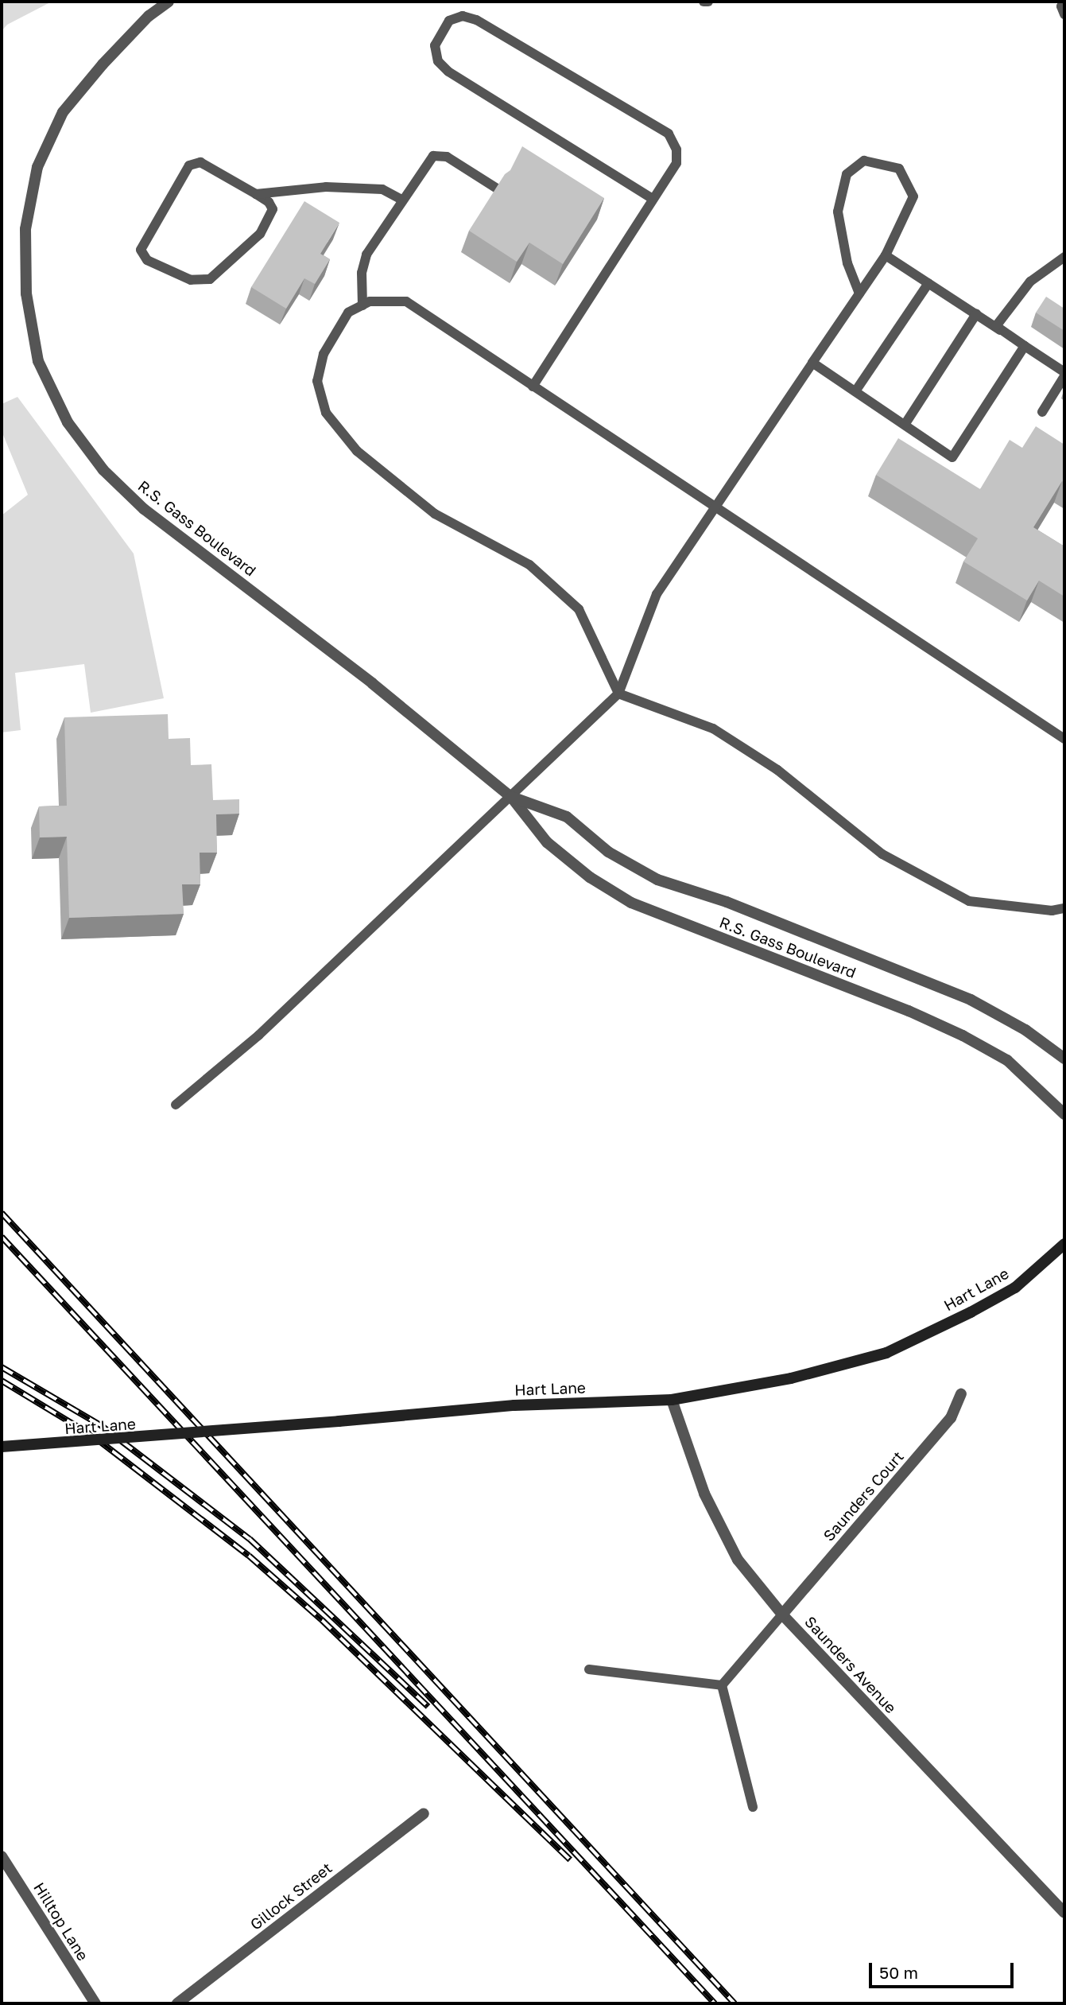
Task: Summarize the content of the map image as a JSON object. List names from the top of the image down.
{
  "streets": {
    "main road": ["Hart Lane"],
    "street": [
      "R.S. Gass Boulevard",
      "Saunders Court",
      "Saunders Avenue",
      "Gillock Street",
      "Hilltop Lane"
    ]
  },
  "crossings": [
    ["Hart Lane", "Saunders Avenue"],
    ["Saunders Court", "Saunders Avenue"]
  ],
  "scale_bar": "50 m"
}
